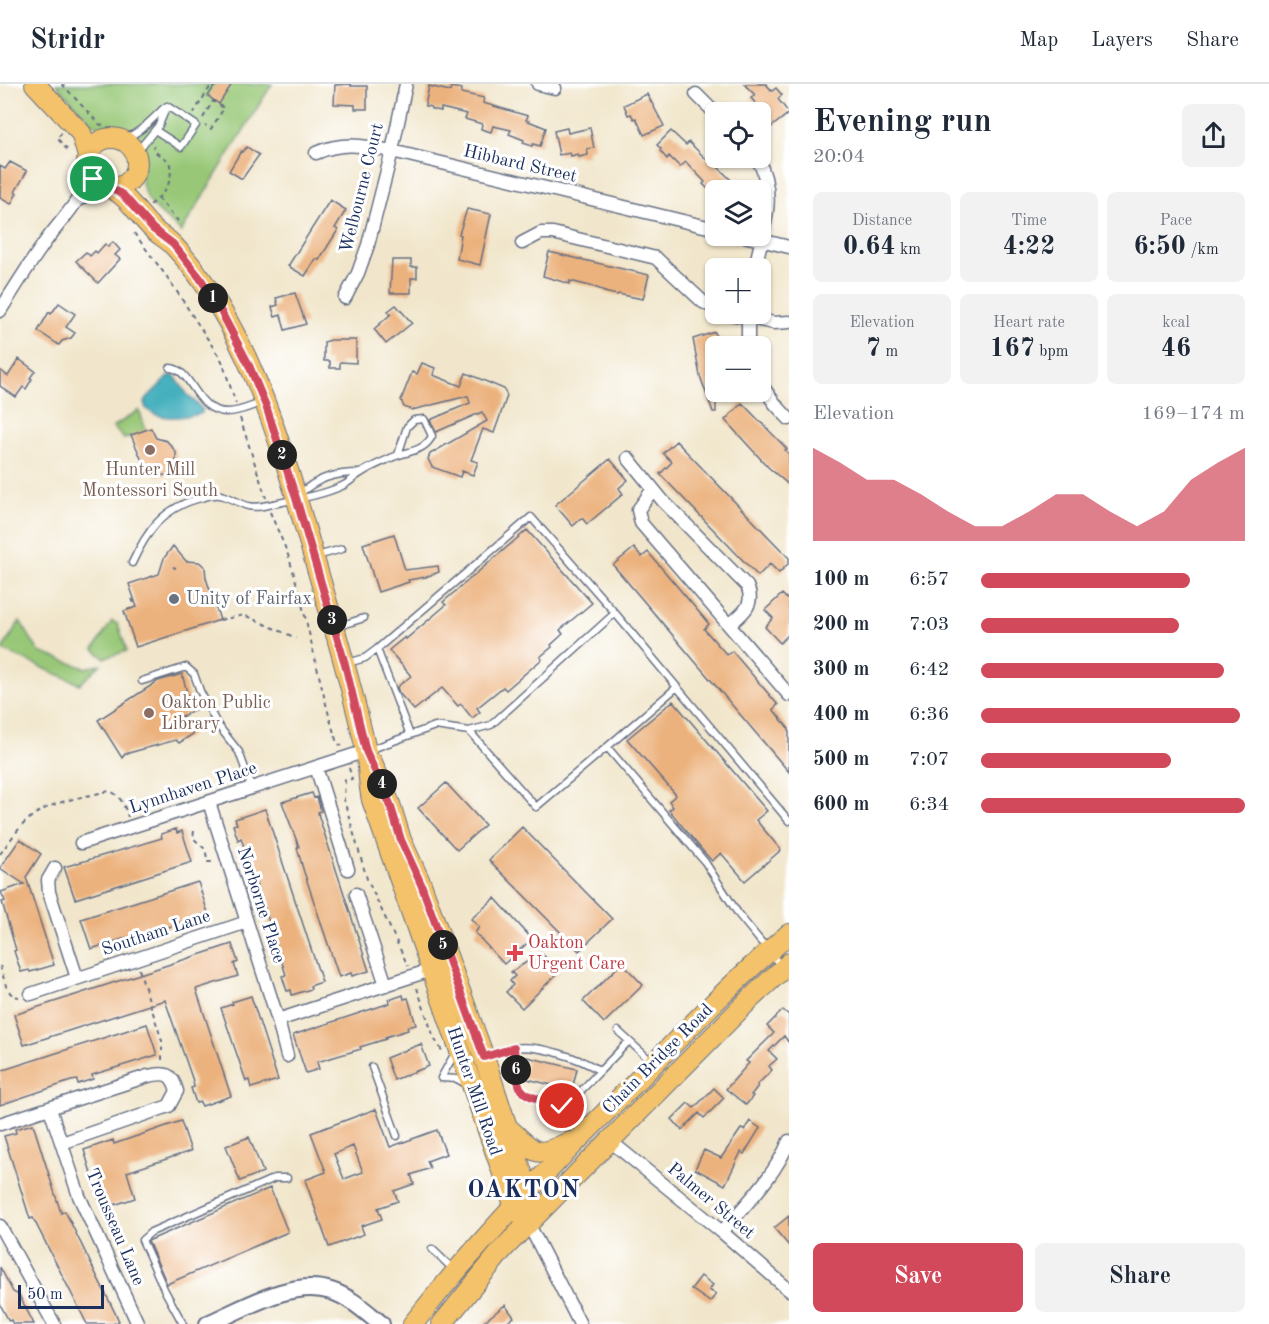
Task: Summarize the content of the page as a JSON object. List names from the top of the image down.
{
  "streets": {
    "main road": ["Chain Bridge Road", "Hunter Mill Road"],
    "street": [
      "Hibbard Street",
      "Welbourne Court",
      "Lynnhaven Place",
      "Norborne Place",
      "Southam Lane",
      "Palmer Street",
      "Trousseau Lane"
    ]
  },
  "crossings": [
    ["Hibbard Street", "Welbourne Court"],
    ["Lynnhaven Place", "Norborne Place"],
    ["Lynnhaven Place", "Hunter Mill Road"],
    ["Norborne Place", "Southam Lane"],
    ["Chain Bridge Road", "Hunter Mill Road"],
    ["Chain Bridge Road", "Palmer Street"]
  ],
  "districts": ["OAKTON"],
  "places": {
    "other": ["Hunter Mill Montessori South", "Unity of Fairfax", "Oakton Public Library"],
    "health": ["Oakton Urgent Care"]
  },
  "scale_bar": "50 m",
  "page": {
    "header": "Stridr",
    "nav": ["Map", "Layers", "Share"],
    "heading": ["Evening run", "20:04"],
    "map_buttons": ["+", "−"],
    "stats": [
      ["Distance", "0.64 km"],
      ["Time", "4:22"],
      ["Pace", "6:50 /km"],
      ["Elevation", "7 m"],
      ["Heart rate", "167 bpm"],
      ["kcal", "46"]
    ],
    "pins": [
      "1",
      "2",
      "3",
      "4",
      "5",
      "6"
    ],
    "chart": ["Elevation", "169–174 m"],
    "list": [
      {
        "name": "100 m",
        "note": "6:57"
      },
      {
        "name": "200 m",
        "note": "7:03"
      },
      {
        "name": "300 m",
        "note": "6:42"
      },
      {
        "name": "400 m",
        "note": "6:36"
      },
      {
        "name": "500 m",
        "note": "7:07"
      },
      {
        "name": "600 m",
        "note": "6:34"
      }
    ],
    "buttons": ["Save", "Share"],
    "scale": "50 m"
  }
}
